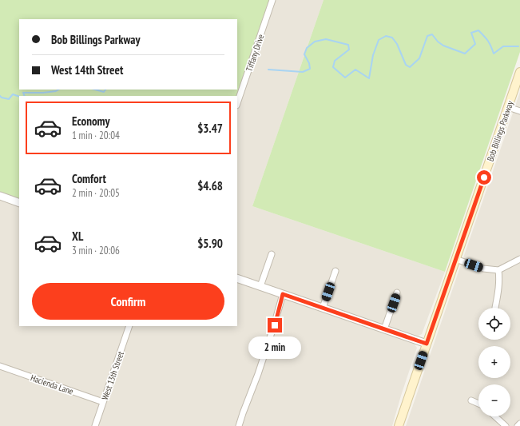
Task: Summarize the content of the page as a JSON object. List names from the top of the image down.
{
  "streets": {
    "main road": ["Bob Billings Parkway"],
    "street": ["Tiffany Drive", "West 13th Street", "Hacienda Lane"]
  },
  "crossings": [
    ["West 13th Street", "Hacienda Lane"]
  ],
  "page": {
    "banner": ["Bob Billings Parkway", "West 14th Street"],
    "list": [
      {
        "name": "Economy",
        "note": "1 min · 20:04",
        "value": "$3.47"
      },
      {
        "name": "Comfort",
        "note": "2 min · 20:05",
        "value": "$4.68"
      },
      {
        "name": "XL",
        "note": "3 min · 20:06",
        "value": "$5.90"
      }
    ],
    "buttons": "Confirm",
    "map_buttons": ["+", "−"],
    "bubble": "2 min"
  }
}
